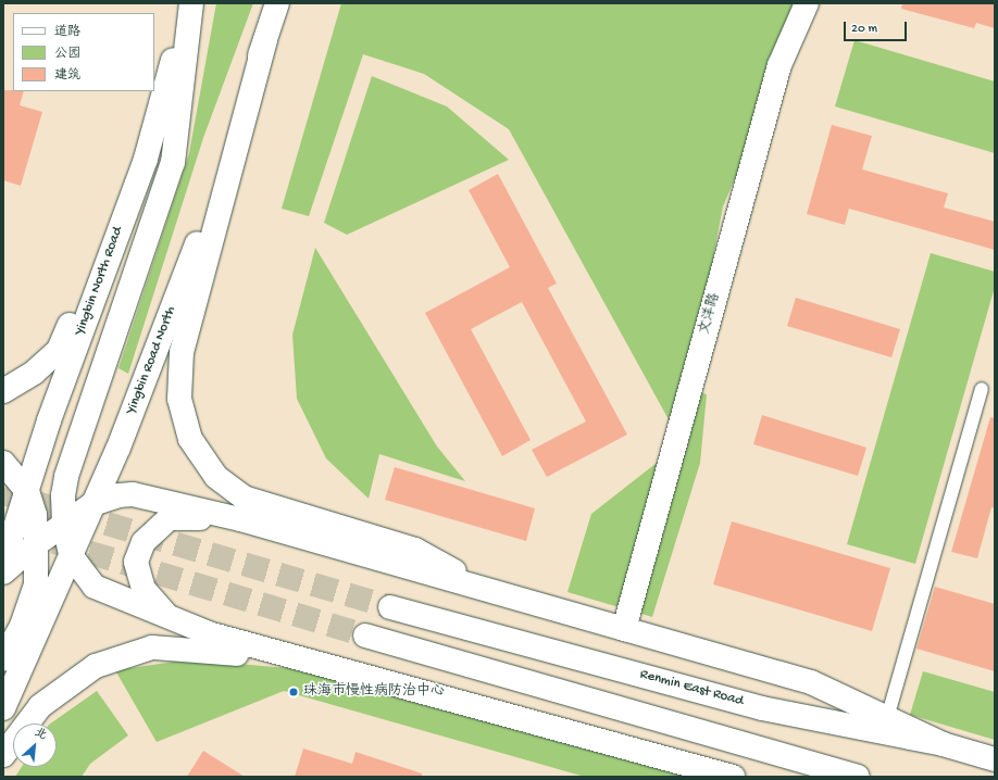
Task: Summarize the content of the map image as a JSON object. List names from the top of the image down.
{
  "streets": {
    "main road": [
      "Yingbin North Road",
      "文洋路",
      "Yingbin Road North",
      "Renmin East Road"
    ]
  },
  "places": ["珠海市慢性病防治中心"],
  "legend": ["道路", "公园", "建筑"],
  "scale_bar": "20 m",
  "north": "top right"
}
